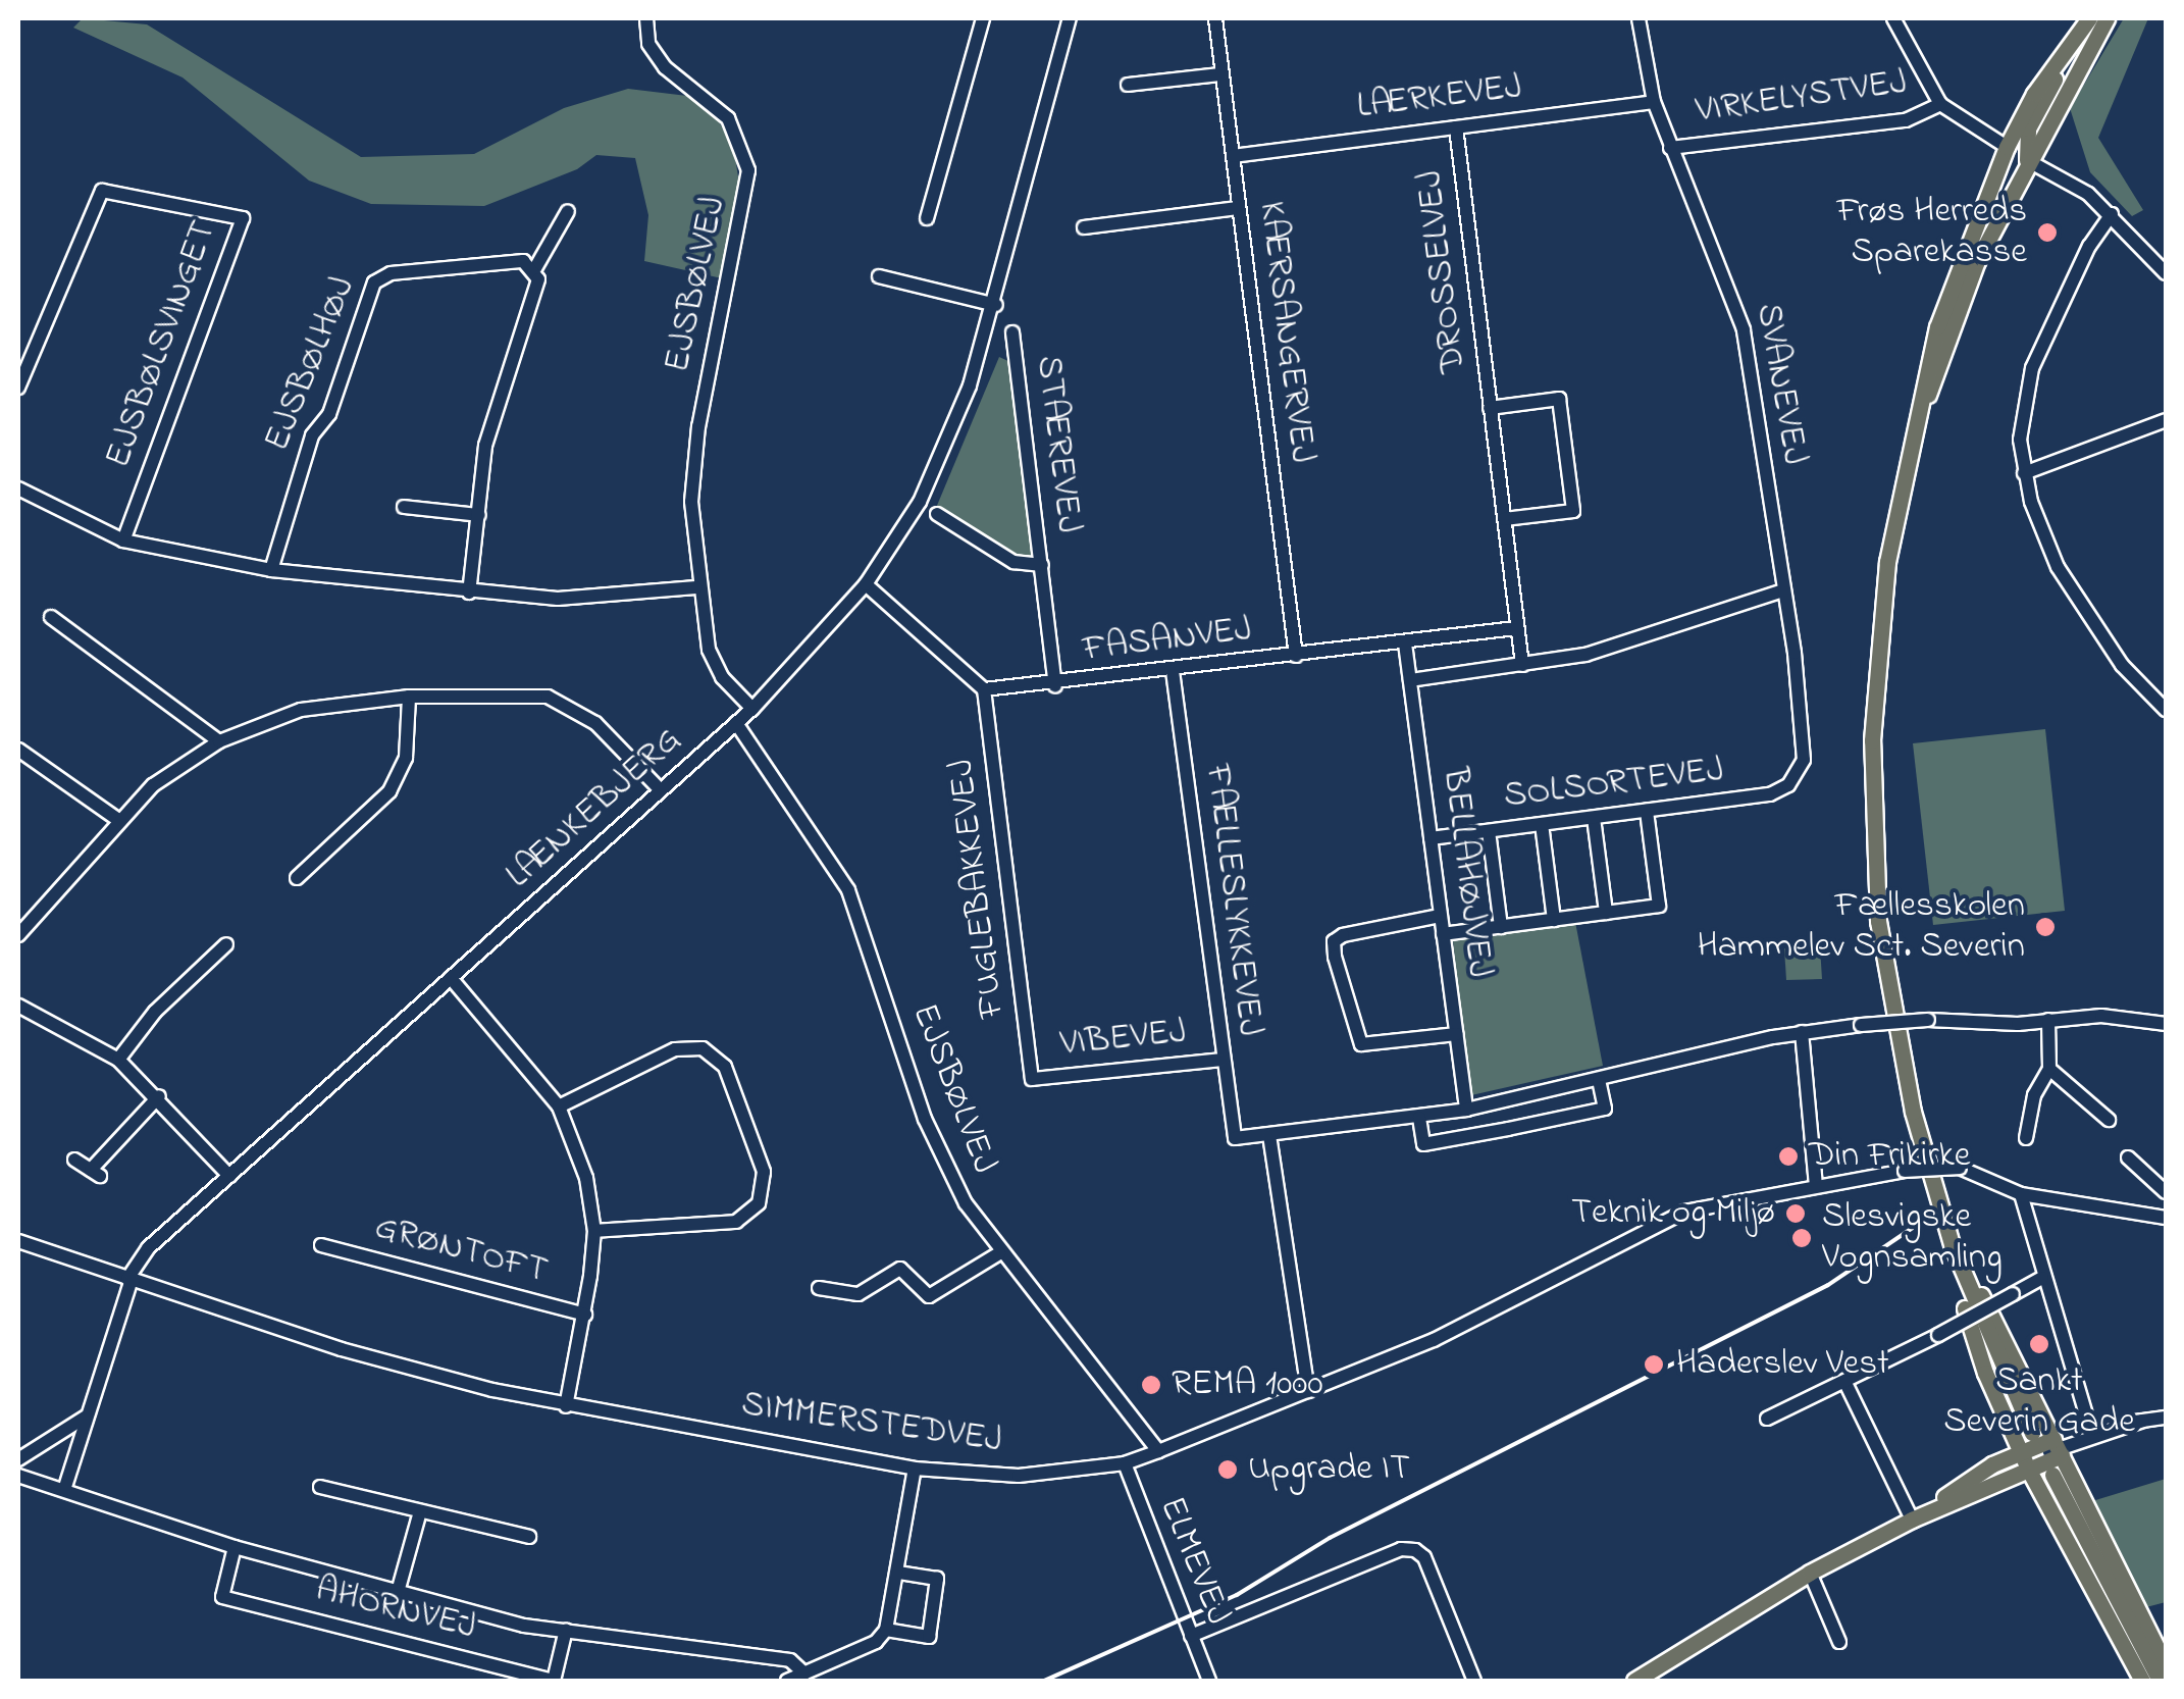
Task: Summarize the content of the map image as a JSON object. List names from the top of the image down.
{
  "streets": {
    "street": [
      "LÆRKEVEJ",
      "VIRKELYSTVEJ",
      "DROSSELVEJ",
      "EJSBØLVEJ",
      "KÆRSANGERVEJ",
      "EJSBØLSVINGET",
      "EJSBØLHØJ",
      "SVANEVEJ",
      "STÆREVEJ",
      "FASANVEJ",
      "SOLSORTEVEJ",
      "LÆNKEBJERG",
      "BELLAHØJVEJ",
      "FUGLEBAKKEVEJ",
      "FÆLLESLYKKEVEJ",
      "VIBEVEJ",
      "GRØNTOFT",
      "SIMMERSTEDVEJ",
      "ELMEVEJ",
      "AHORNVEJ"
    ]
  },
  "crossings": [
    ["LÆRKEVEJ", "DROSSELVEJ"],
    ["LÆRKEVEJ", "KÆRSANGERVEJ"],
    ["LÆRKEVEJ", "SVANEVEJ"],
    ["VIRKELYSTVEJ", "SVANEVEJ"],
    ["DROSSELVEJ", "FASANVEJ"],
    ["EJSBØLVEJ", "LÆNKEBJERG"],
    ["EJSBØLVEJ", "SIMMERSTEDVEJ"],
    ["KÆRSANGERVEJ", "FASANVEJ"],
    ["SVANEVEJ", "SOLSORTEVEJ"],
    ["STÆREVEJ", "FASANVEJ"],
    ["FASANVEJ", "BELLAHØJVEJ"],
    ["FASANVEJ", "FUGLEBAKKEVEJ"],
    ["FASANVEJ", "FÆLLESLYKKEVEJ"],
    ["SOLSORTEVEJ", "BELLAHØJVEJ"],
    ["LÆNKEBJERG", "SIMMERSTEDVEJ"],
    ["FUGLEBAKKEVEJ", "VIBEVEJ"],
    ["FÆLLESLYKKEVEJ", "VIBEVEJ"],
    ["SIMMERSTEDVEJ", "ELMEVEJ"]
  ],
  "places": [
    "Frøs Herreds Sparekasse",
    "Fællesskolen Hammelev Sct. Severin",
    "Din Frikirke",
    "Teknik og Miljø",
    "Slesvigske Vognsamling",
    "Sankt Severin Gade",
    "Haderslev Vest",
    "REMA 1000",
    "Upgrade IT"
  ]
}
